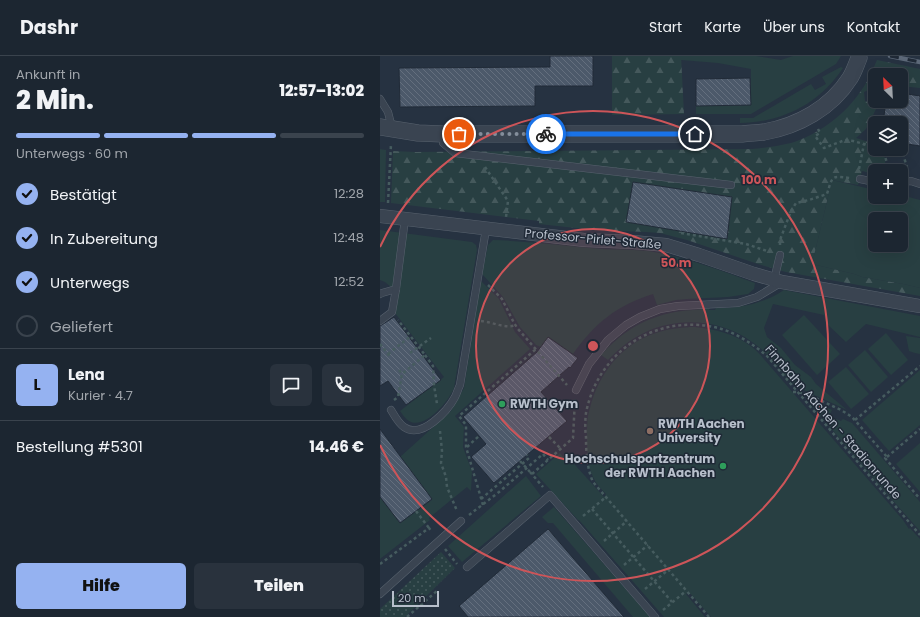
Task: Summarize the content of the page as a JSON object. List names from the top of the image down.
{
  "streets": {
    "street": ["Professor-Pirlet-Straße"],
    "path": ["Finnbahn Aachen - Stadionrunde"]
  },
  "places": ["RWTH Gym", "RWTH Aachen University", "Hochschulsportzentrum der RWTH Aachen"],
  "scale_bar": "20 m",
  "north": "top left",
  "page": {
    "header": "Dashr",
    "nav": [
      "Start",
      "Karte",
      "Über uns",
      "Kontakt"
    ],
    "heading": ["2 Min.", "Ankunft in", "12:57–13:02"],
    "panel": [
      "Lena",
      "Kurier · 4.7",
      "Bestellung #5301",
      "14.46 €"
    ],
    "map_buttons": ["+", "−"],
    "bar": "Unterwegs · 60 m",
    "list": [
      ["Bestätigt", "12:28"],
      ["In Zubereitung", "12:48"],
      ["Unterwegs", "12:52"],
      "Geliefert"
    ],
    "round": "L",
    "buttons": ["Hilfe", "Teilen"],
    "scale": "20 m"
  },
  "rings": ["100 m", "50 m"]
}
